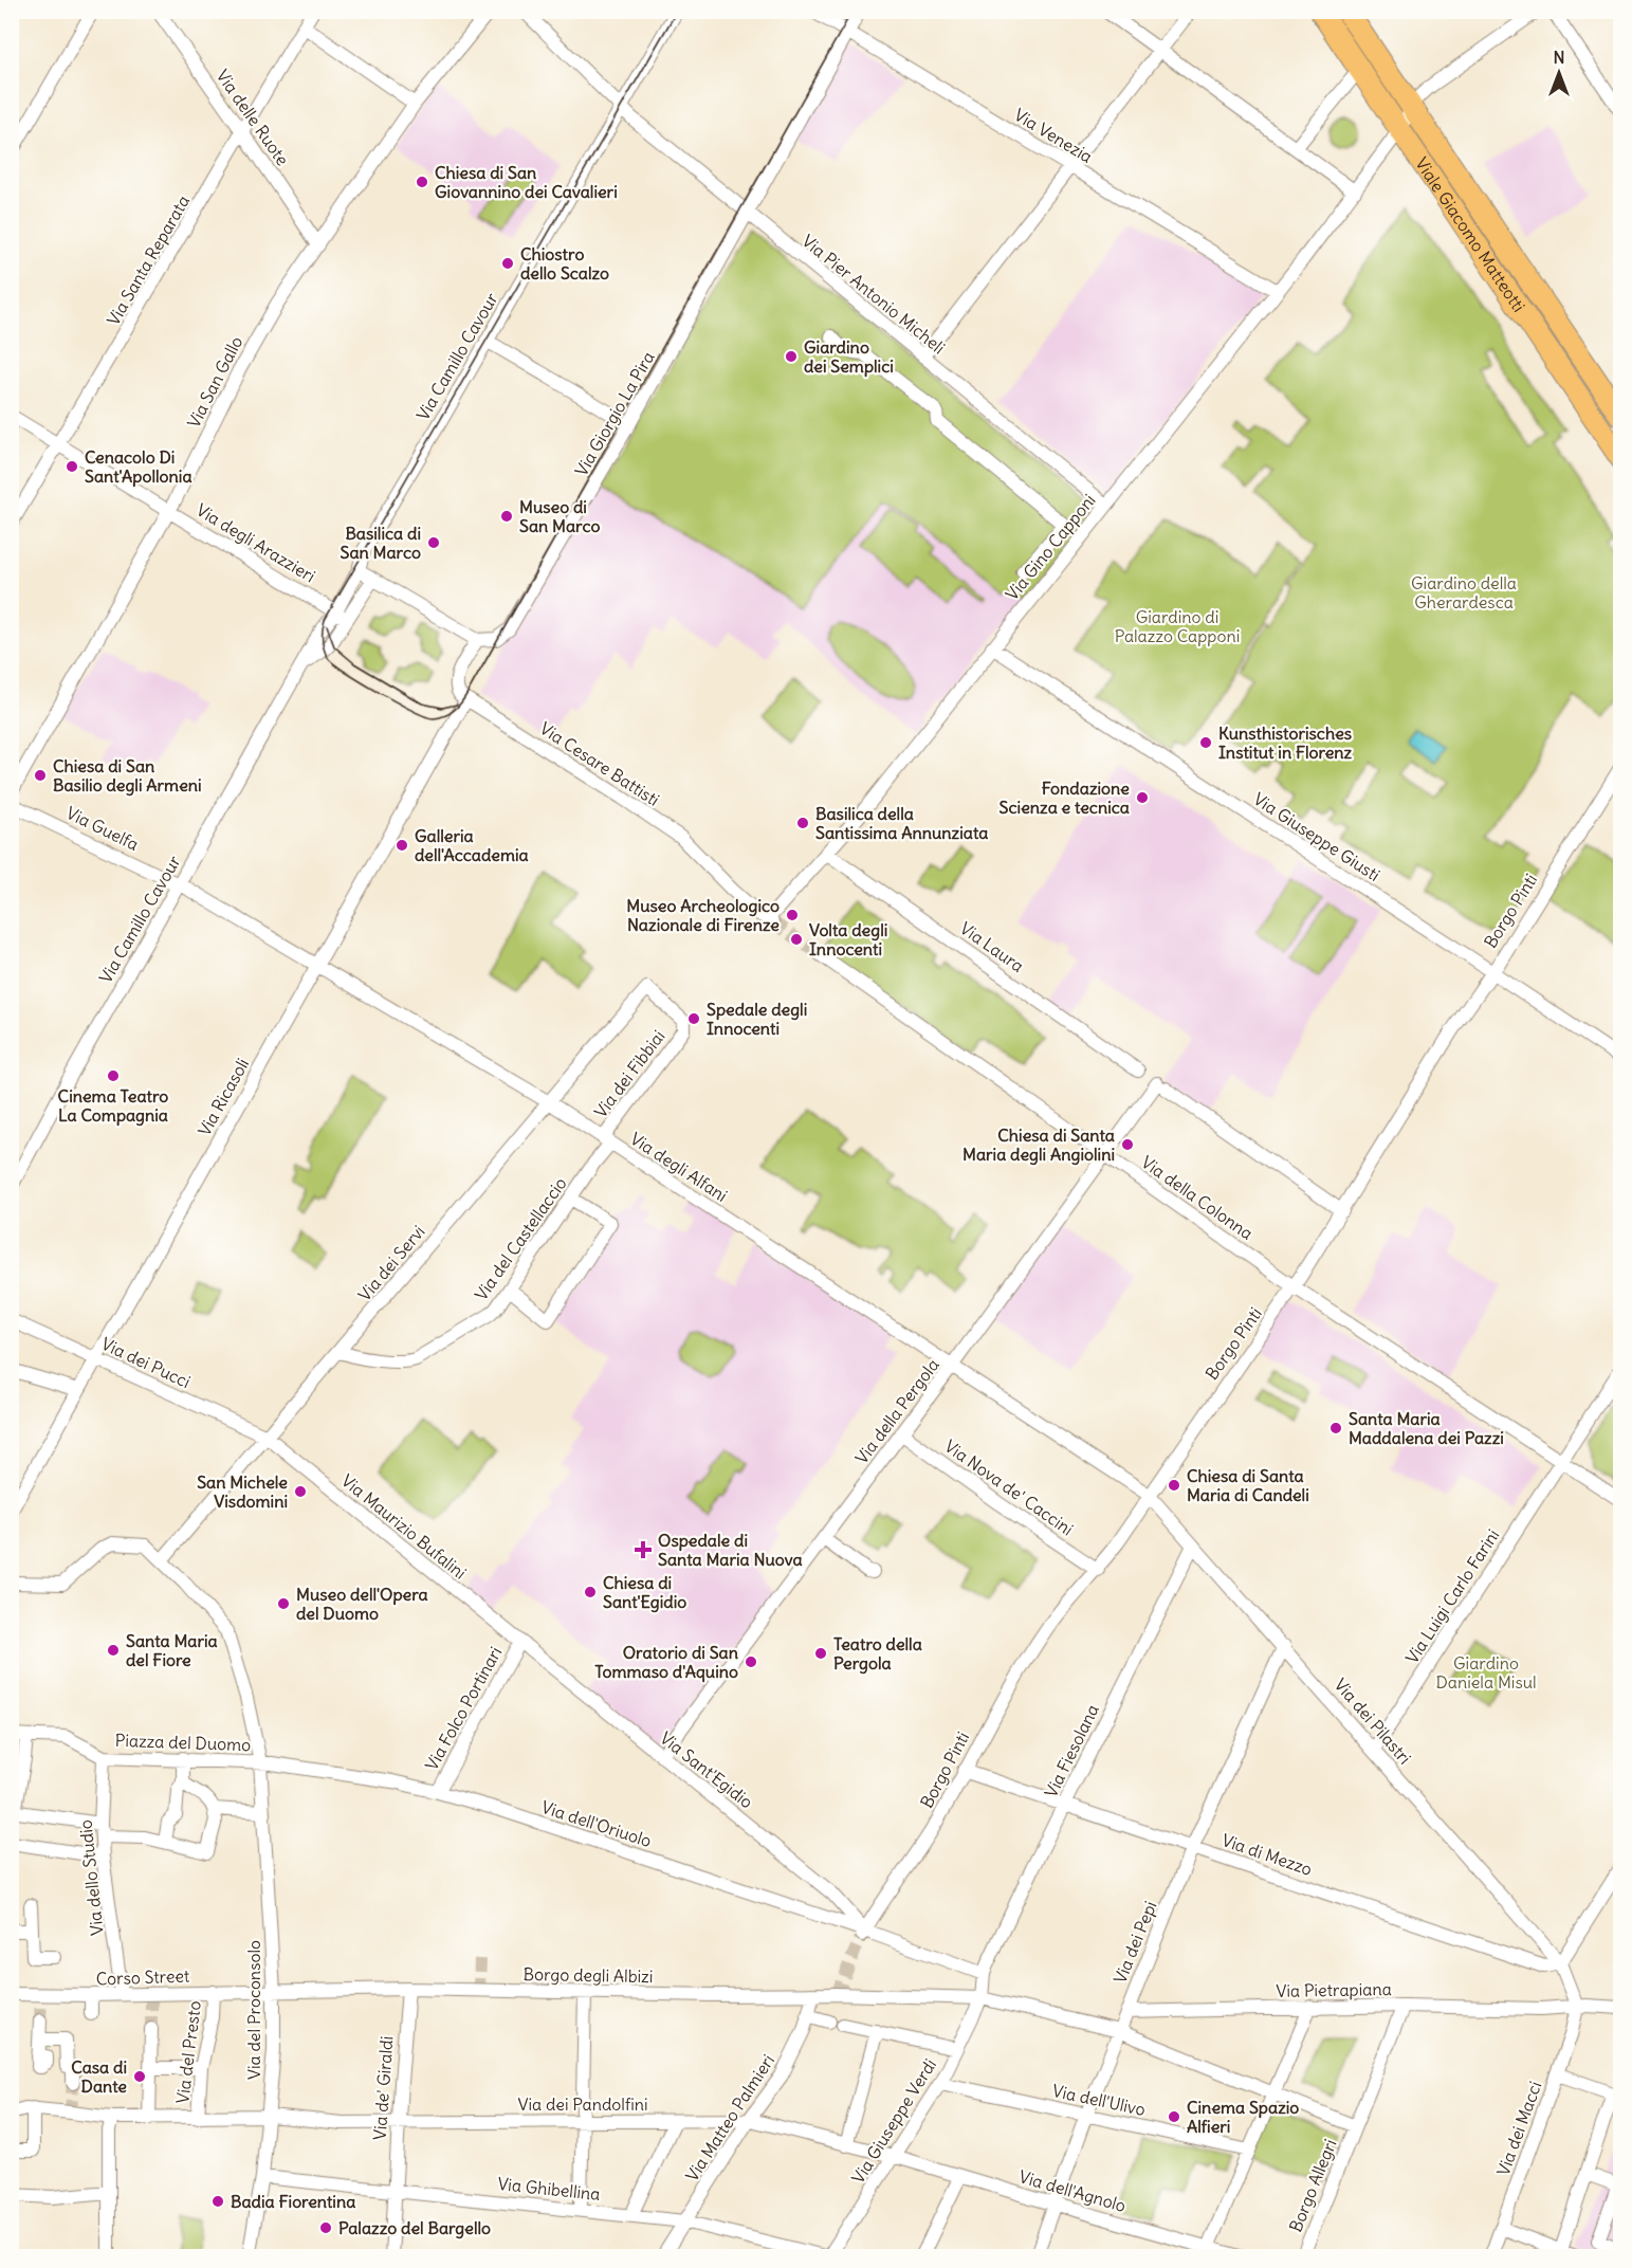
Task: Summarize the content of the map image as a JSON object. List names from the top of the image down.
{
  "streets": {
    "main road": ["Viale Giacomo Matteotti"],
    "street": [
      "Via delle Ruote",
      "Via Venezia",
      "Via Santa Reparata",
      "Via Pier Antonio Micheli",
      "Via Camillo Cavour",
      "Via San Gallo",
      "Via Giorgio La Pira",
      "Via degli Arazzieri",
      "Via Gino Capponi",
      "Via Cesare Battisti",
      "Via Guelfa",
      "Via Giuseppe Giusti",
      "Borgo Pinti",
      "Via Laura",
      "Via dei Fibbiai",
      "Via Ricasoli",
      "Via degli Alfani",
      "Via della Colonna",
      "Via del Castellaccio",
      "Via dei Servi",
      "Via dei Pucci",
      "Via della Pergola",
      "Via Nova de' Caccini",
      "Via Maurizio Bufalini",
      "Via Luigi Carlo Farini",
      "Via Folco Portinari",
      "Via dei Pilastri",
      "Piazza del Duomo",
      "Via Fiesolana",
      "Via Sant'Egidio",
      "Via dell'Oriuolo",
      "Via di Mezzo",
      "Via dello Studio",
      "Via dei Pepi",
      "Borgo degli Albizi",
      "Corso Street",
      "Via Pietrapiana",
      "Via del Proconsolo",
      "Via del Presto",
      "Via de' Giraldi",
      "Via dell'Ulivo",
      "Via dei Pandolfini",
      "Via Matteo Palmieri",
      "Via Giuseppe Verdi",
      "Via dei Macci",
      "Borgo Allegri",
      "Via Ghibellina",
      "Via dell'Agnolo"
    ]
  },
  "crossings": [
    ["Via delle Ruote", "Via Santa Reparata"],
    ["Via delle Ruote", "Via San Gallo"],
    ["Via Venezia", "Via Giorgio La Pira"],
    ["Via Venezia", "Via Gino Capponi"],
    ["Viale Giacomo Matteotti", "Via Gino Capponi"],
    ["Via Santa Reparata", "Via degli Arazzieri"],
    ["Via Pier Antonio Micheli", "Via Camillo Cavour"],
    ["Via Pier Antonio Micheli", "Via Giorgio La Pira"],
    ["Via Pier Antonio Micheli", "Via Gino Capponi"],
    ["Via Camillo Cavour", "Via degli Arazzieri"],
    ["Via Camillo Cavour", "Via Guelfa"],
    ["Via Camillo Cavour", "Via degli Alfani"],
    ["Via San Gallo", "Via degli Arazzieri"],
    ["Via Gino Capponi", "Via Cesare Battisti"],
    ["Via Gino Capponi", "Via Giuseppe Giusti"],
    ["Via Gino Capponi", "Via Laura"],
    ["Via Cesare Battisti", "Via Ricasoli"],
    ["Via Guelfa", "Via degli Alfani"],
    ["Via Giuseppe Giusti", "Borgo Pinti"],
    ["Borgo Pinti", "Via Laura"],
    ["Borgo Pinti", "Via degli Alfani"],
    ["Borgo Pinti", "Via della Colonna"],
    ["Borgo Pinti", "Via Nova de' Caccini"],
    ["Borgo Pinti", "Via dei Pilastri"],
    ["Borgo Pinti", "Via Sant'Egidio"],
    ["Borgo Pinti", "Via dell'Oriuolo"],
    ["Borgo Pinti", "Via di Mezzo"],
    ["Via Laura", "Via della Pergola"],
    ["Via dei Fibbiai", "Via degli Alfani"],
    ["Via dei Fibbiai", "Via del Castellaccio"],
    ["Via dei Fibbiai", "Via dei Servi"],
    ["Via Ricasoli", "Via degli Alfani"],
    ["Via Ricasoli", "Via dei Pucci"],
    ["Via degli Alfani", "Via del Castellaccio"],
    ["Via degli Alfani", "Via dei Servi"],
    ["Via degli Alfani", "Via della Pergola"],
    ["Via degli Alfani", "Via dei Pilastri"],
    ["Via della Colonna", "Via della Pergola"],
    ["Via della Colonna", "Via Luigi Carlo Farini"],
    ["Via del Castellaccio", "Via dei Servi"],
    ["Via dei Servi", "Via dei Pucci"],
    ["Via dei Servi", "Via Maurizio Bufalini"],
    ["Via dei Servi", "Piazza del Duomo"],
    ["Via dei Pucci", "Via Maurizio Bufalini"],
    ["Via della Pergola", "Via Nova de' Caccini"],
    ["Via della Pergola", "Via Sant'Egidio"],
    ["Via Maurizio Bufalini", "Via Folco Portinari"],
    ["Via Maurizio Bufalini", "Via Sant'Egidio"],
    ["Via Luigi Carlo Farini", "Via dei Pilastri"],
    ["Via Folco Portinari", "Via Sant'Egidio"],
    ["Via Folco Portinari", "Via dell'Oriuolo"],
    ["Via dei Pilastri", "Via Fiesolana"],
    ["Via dei Pilastri", "Via di Mezzo"],
    ["Via dei Pilastri", "Via dei Pepi"],
    ["Via dei Pilastri", "Via Pietrapiana"],
    ["Via dei Pilastri", "Via dei Macci"],
    ["Piazza del Duomo", "Via dell'Oriuolo"],
    ["Piazza del Duomo", "Via dello Studio"],
    ["Piazza del Duomo", "Via del Proconsolo"],
    ["Via Fiesolana", "Via dell'Oriuolo"],
    ["Via Fiesolana", "Via di Mezzo"],
    ["Via Sant'Egidio", "Via dell'Oriuolo"],
    ["Via dell'Oriuolo", "Via del Proconsolo"],
    ["Via di Mezzo", "Via dei Pepi"],
    ["Via dello Studio", "Corso Street"],
    ["Via dei Pepi", "Via Pietrapiana"],
    ["Via dei Pepi", "Via dell'Ulivo"],
    ["Via dei Pepi", "Via dell'Agnolo"],
    ["Borgo degli Albizi", "Corso Street"],
    ["Borgo degli Albizi", "Via del Proconsolo"],
    ["Borgo degli Albizi", "Via de' Giraldi"],
    ["Borgo degli Albizi", "Via Matteo Palmieri"],
    ["Borgo degli Albizi", "Via Giuseppe Verdi"],
    ["Corso Street", "Via del Proconsolo"],
    ["Corso Street", "Via del Presto"],
    ["Via Pietrapiana", "Via dei Macci"],
    ["Via Pietrapiana", "Borgo Allegri"],
    ["Via del Proconsolo", "Via dei Pandolfini"],
    ["Via del Proconsolo", "Via Ghibellina"],
    ["Via del Presto", "Via dei Pandolfini"],
    ["Via de' Giraldi", "Via dei Pandolfini"],
    ["Via de' Giraldi", "Via Ghibellina"],
    ["Via dell'Ulivo", "Via Giuseppe Verdi"],
    ["Via dei Pandolfini", "Via Matteo Palmieri"],
    ["Via dei Pandolfini", "Via Giuseppe Verdi"],
    ["Via dei Pandolfini", "Via dell'Agnolo"],
    ["Via Matteo Palmieri", "Via Ghibellina"],
    ["Via Giuseppe Verdi", "Via Ghibellina"],
    ["Via Giuseppe Verdi", "Via dell'Agnolo"]
  ],
  "parks": ["Giardino della Gherardesca", "Giardino di Palazzo Capponi", "Giardino Daniela Misul"],
  "places": {
    "other": [
      "Chiesa di San Giovannino dei Cavalieri",
      "Chiostro dello Scalzo",
      "Giardino dei Semplici",
      "Cenacolo Di Sant'Apollonia",
      "Museo di San Marco",
      "Basilica di San Marco",
      "Kunsthistorisches Institut in Florenz",
      "Chiesa di San Basilio degli Armeni",
      "Fondazione Scienza e tecnica",
      "Basilica della Santissima Annunziata",
      "Galleria dell'Accademia",
      "Museo Archeologico Nazionale di Firenze",
      "Volta degli Innocenti",
      "Spedale degli Innocenti",
      "Cinema Teatro La Compagnia",
      "Chiesa di Santa Maria degli Angiolini",
      "Santa Maria Maddalena dei Pazzi",
      "Chiesa di Santa Maria di Candeli",
      "San Michele Visdomini",
      "Chiesa di Sant'Egidio",
      "Museo dell'Opera del Duomo",
      "Santa Maria del Fiore",
      "Teatro della Pergola",
      "Oratorio di San Tommaso d'Aquino",
      "Casa di Dante",
      "Cinema Spazio Alfieri",
      "Badia Fiorentina",
      "Palazzo del Bargello"
    ],
    "health": ["Ospedale di Santa Maria Nuova"]
  },
  "north": "top"
}
